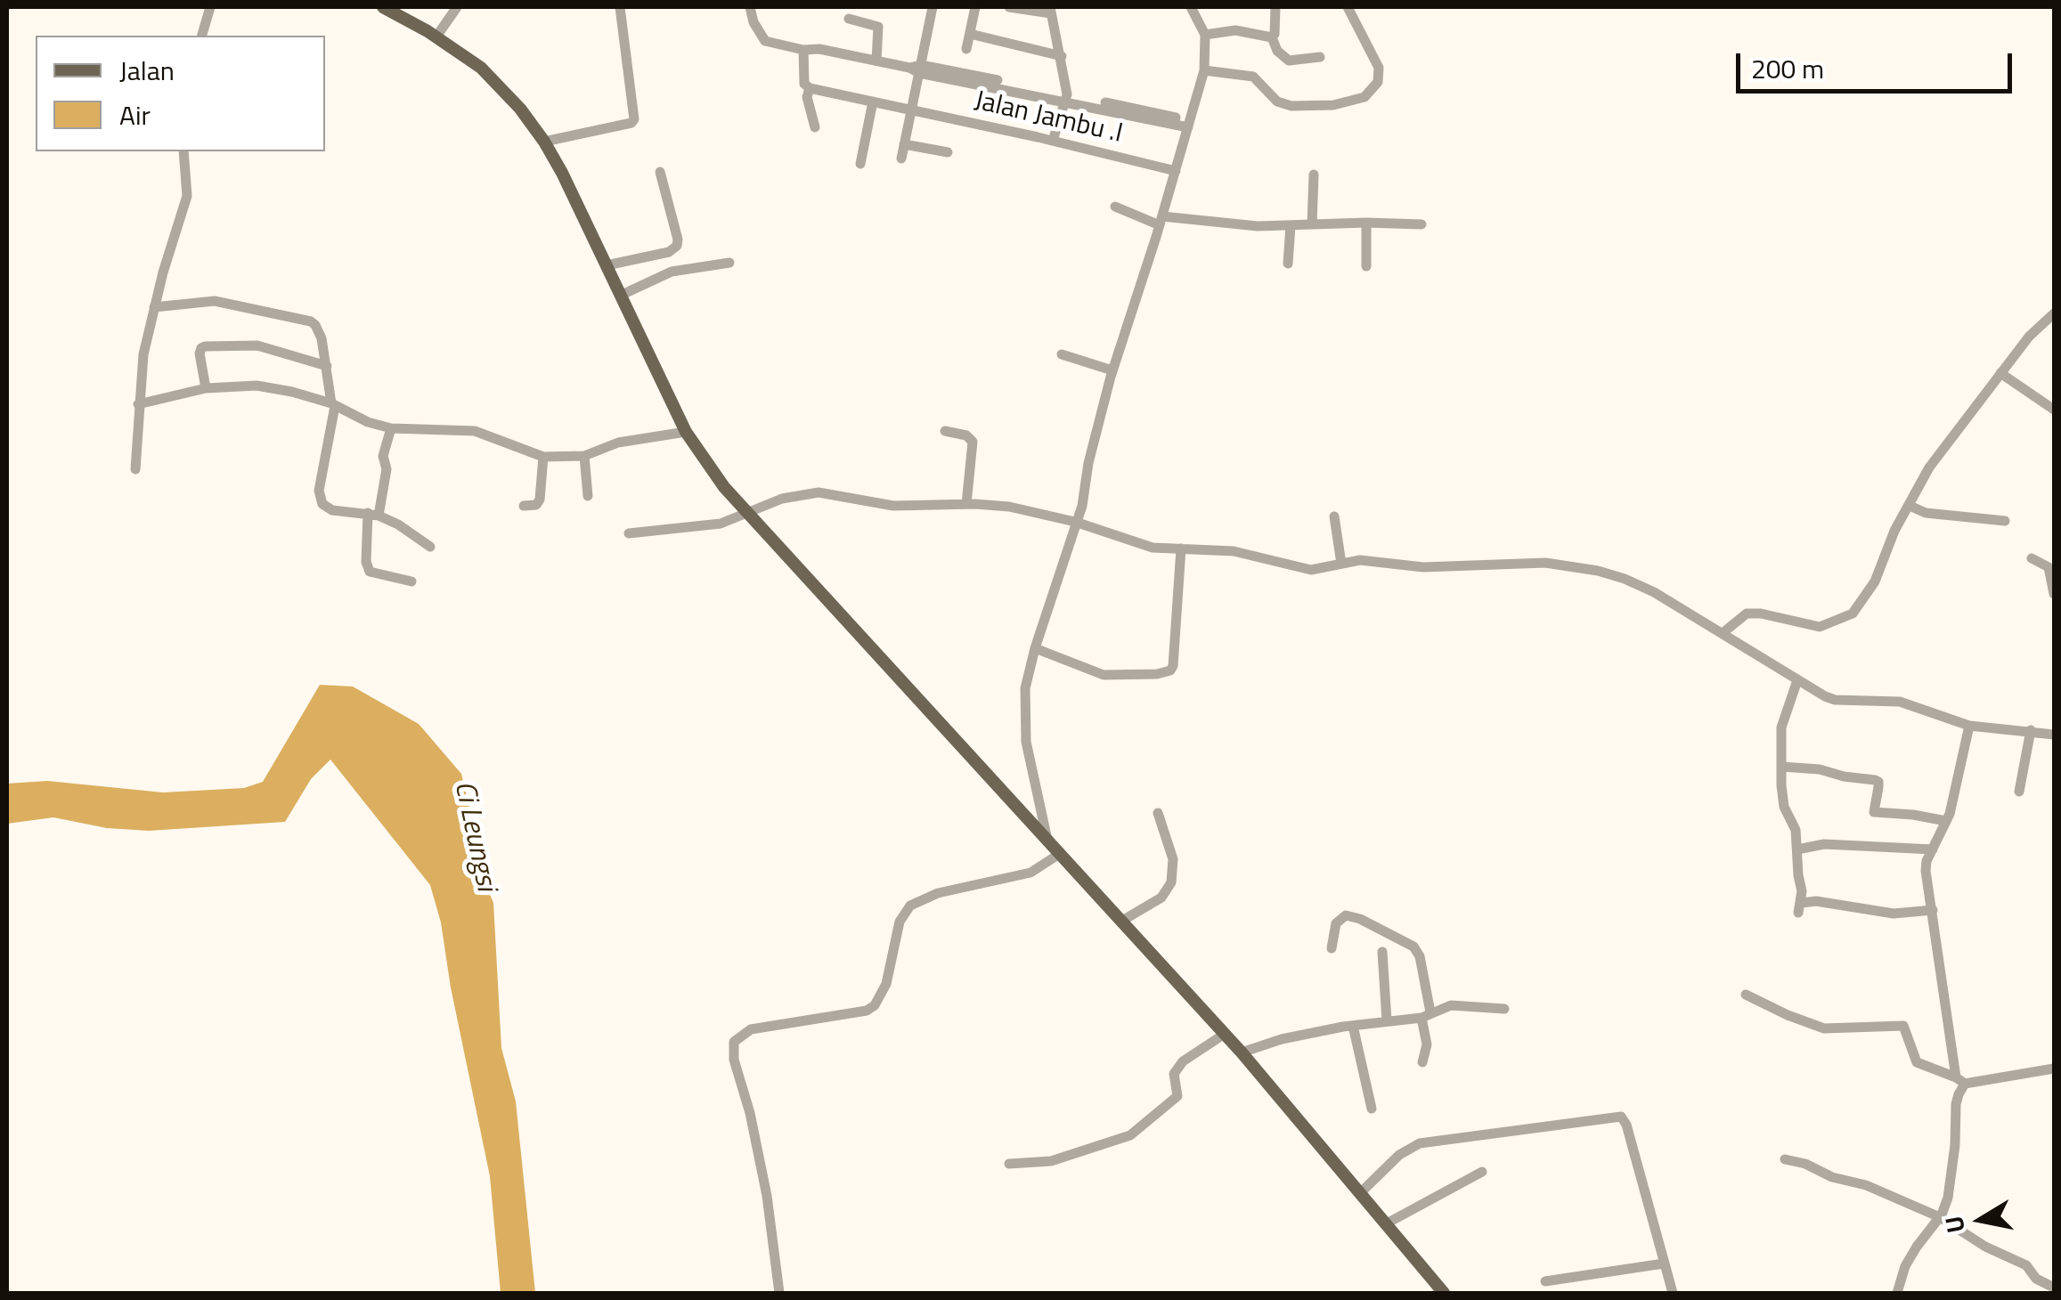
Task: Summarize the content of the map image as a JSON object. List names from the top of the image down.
{
  "streets": {
    "street": ["Jalan Jambu .I"]
  },
  "water": ["Ci Leungsi"],
  "legend": ["Jalan", "Air"],
  "scale_bar": "200 m",
  "north": "left"
}
